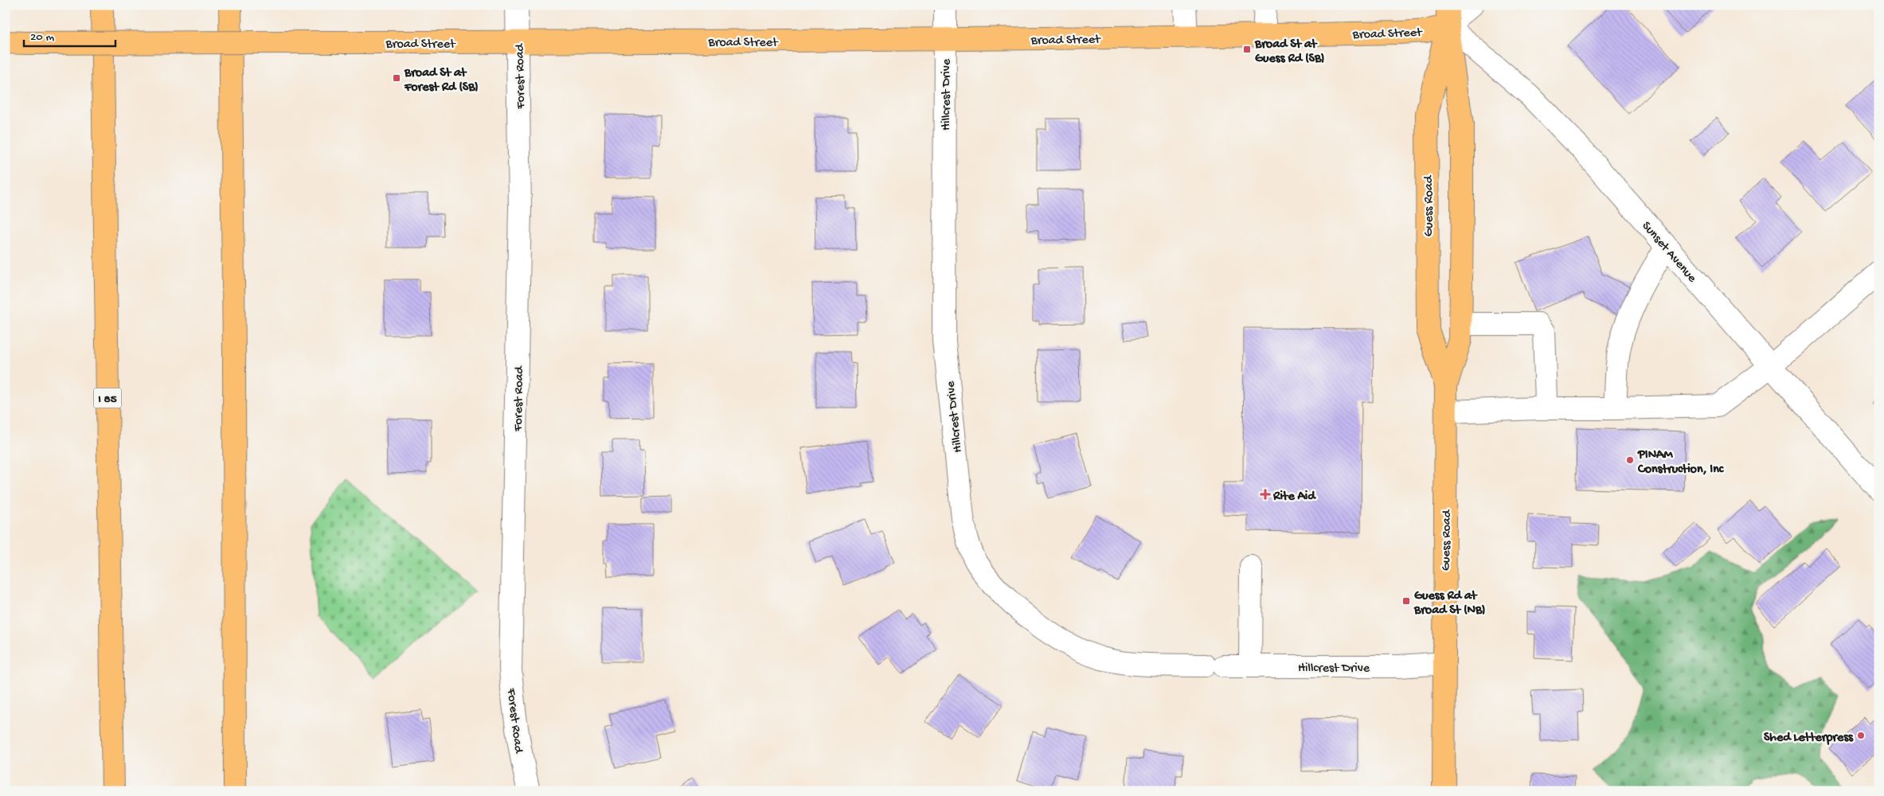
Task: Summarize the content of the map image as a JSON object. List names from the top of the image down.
{
  "streets": {
    "main road": ["Broad Street", "Guess Road", "I 85"],
    "street": ["Forest Road", "Hillcrest Drive", "Sunset Avenue"]
  },
  "crossings": [
    ["Broad Street", "Forest Road"],
    ["Broad Street", "Hillcrest Drive"],
    ["Broad Street", "Guess Road"],
    ["Broad Street", "Sunset Avenue"],
    ["Hillcrest Drive", "Guess Road"],
    ["Guess Road", "Sunset Avenue"]
  ],
  "places": {
    "transit": ["Broad St at Guess Rd (SB)", "Broad St at Forest Rd (SB)", "Guess Rd at Broad St (NB)"],
    "other": ["PINAM Construction, Inc", "Shed Letterpress"],
    "health": ["Rite Aid"]
  },
  "scale_bar": "20 m"
}
